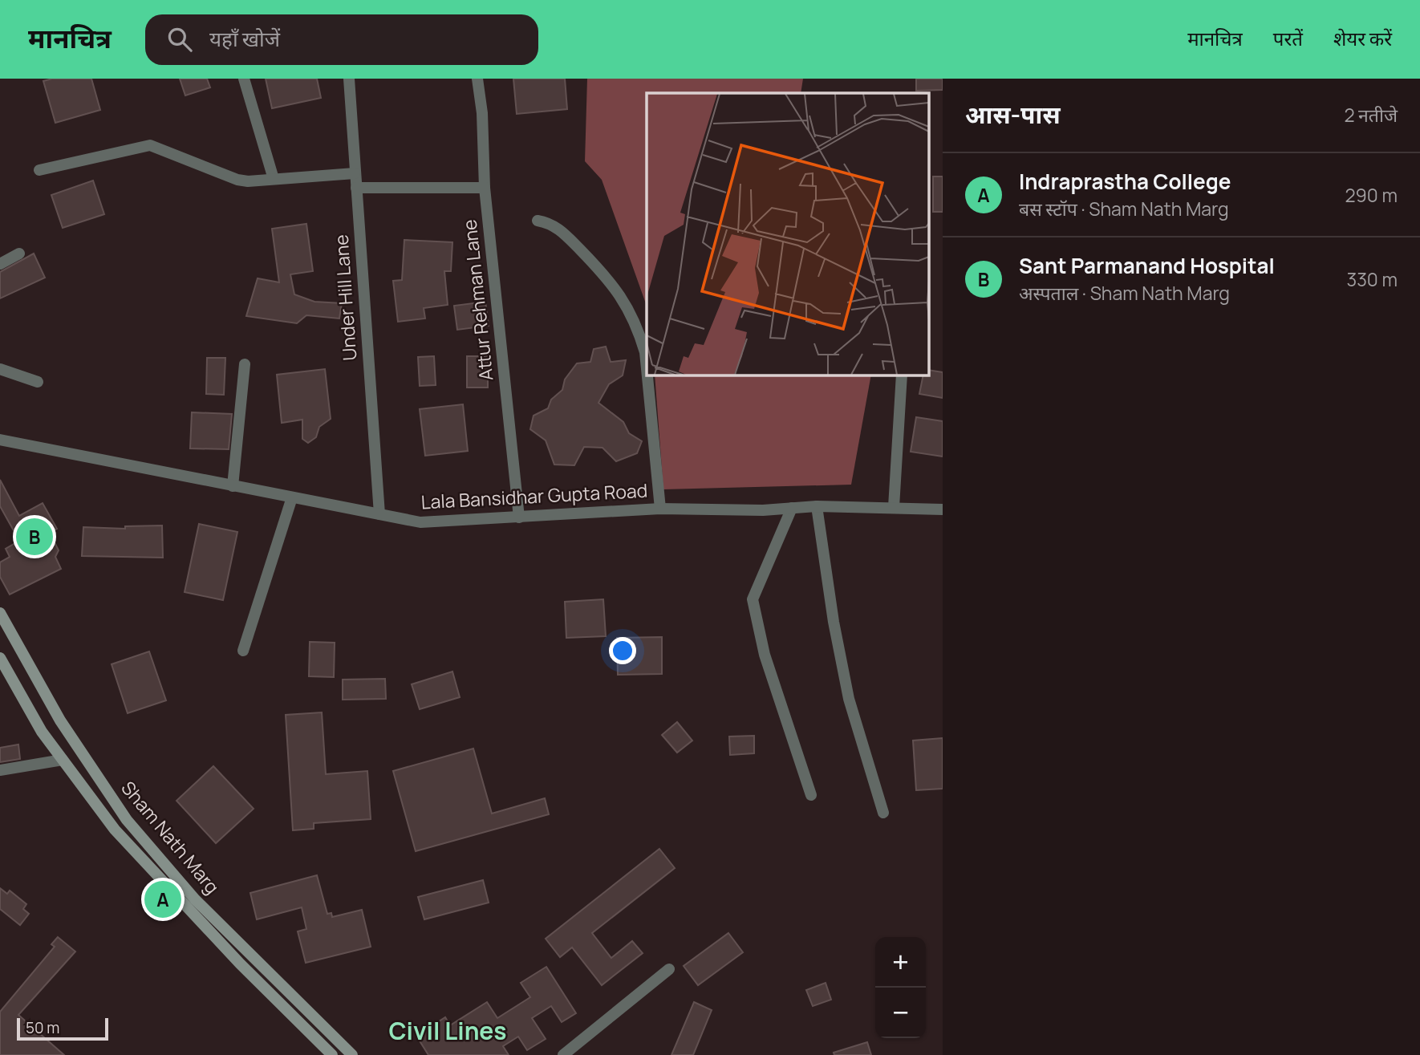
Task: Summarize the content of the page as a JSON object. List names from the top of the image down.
{
  "streets": {
    "main road": ["Sham Nath Marg"],
    "street": ["Under Hill Lane", "Attur Rehman Lane", "Lala Bansidhar Gupta Road"]
  },
  "crossings": [
    ["Under Hill Lane", "Lala Bansidhar Gupta Road"],
    ["Attur Rehman Lane", "Lala Bansidhar Gupta Road"]
  ],
  "districts": ["Civil Lines"],
  "scale_bar": "50 m",
  "page": {
    "header": "मानचित्र",
    "search": "यहाँ खोजें",
    "nav": ["मानचित्र", "परतें", "शेयर करें"],
    "heading": ["आस-पास", "2 नतीजे"],
    "list": [
      {
        "mark": "A",
        "name": "Indraprastha College",
        "note": "बस स्टॉप · Sham Nath Marg",
        "value": "290 m"
      },
      {
        "mark": "B",
        "name": "Sant Parmanand Hospital",
        "note": "अस्पताल · Sham Nath Marg",
        "value": "330 m"
      }
    ],
    "pins": ["B", "A"],
    "map_buttons": ["+", "−"],
    "scale": "50 m"
  }
}
